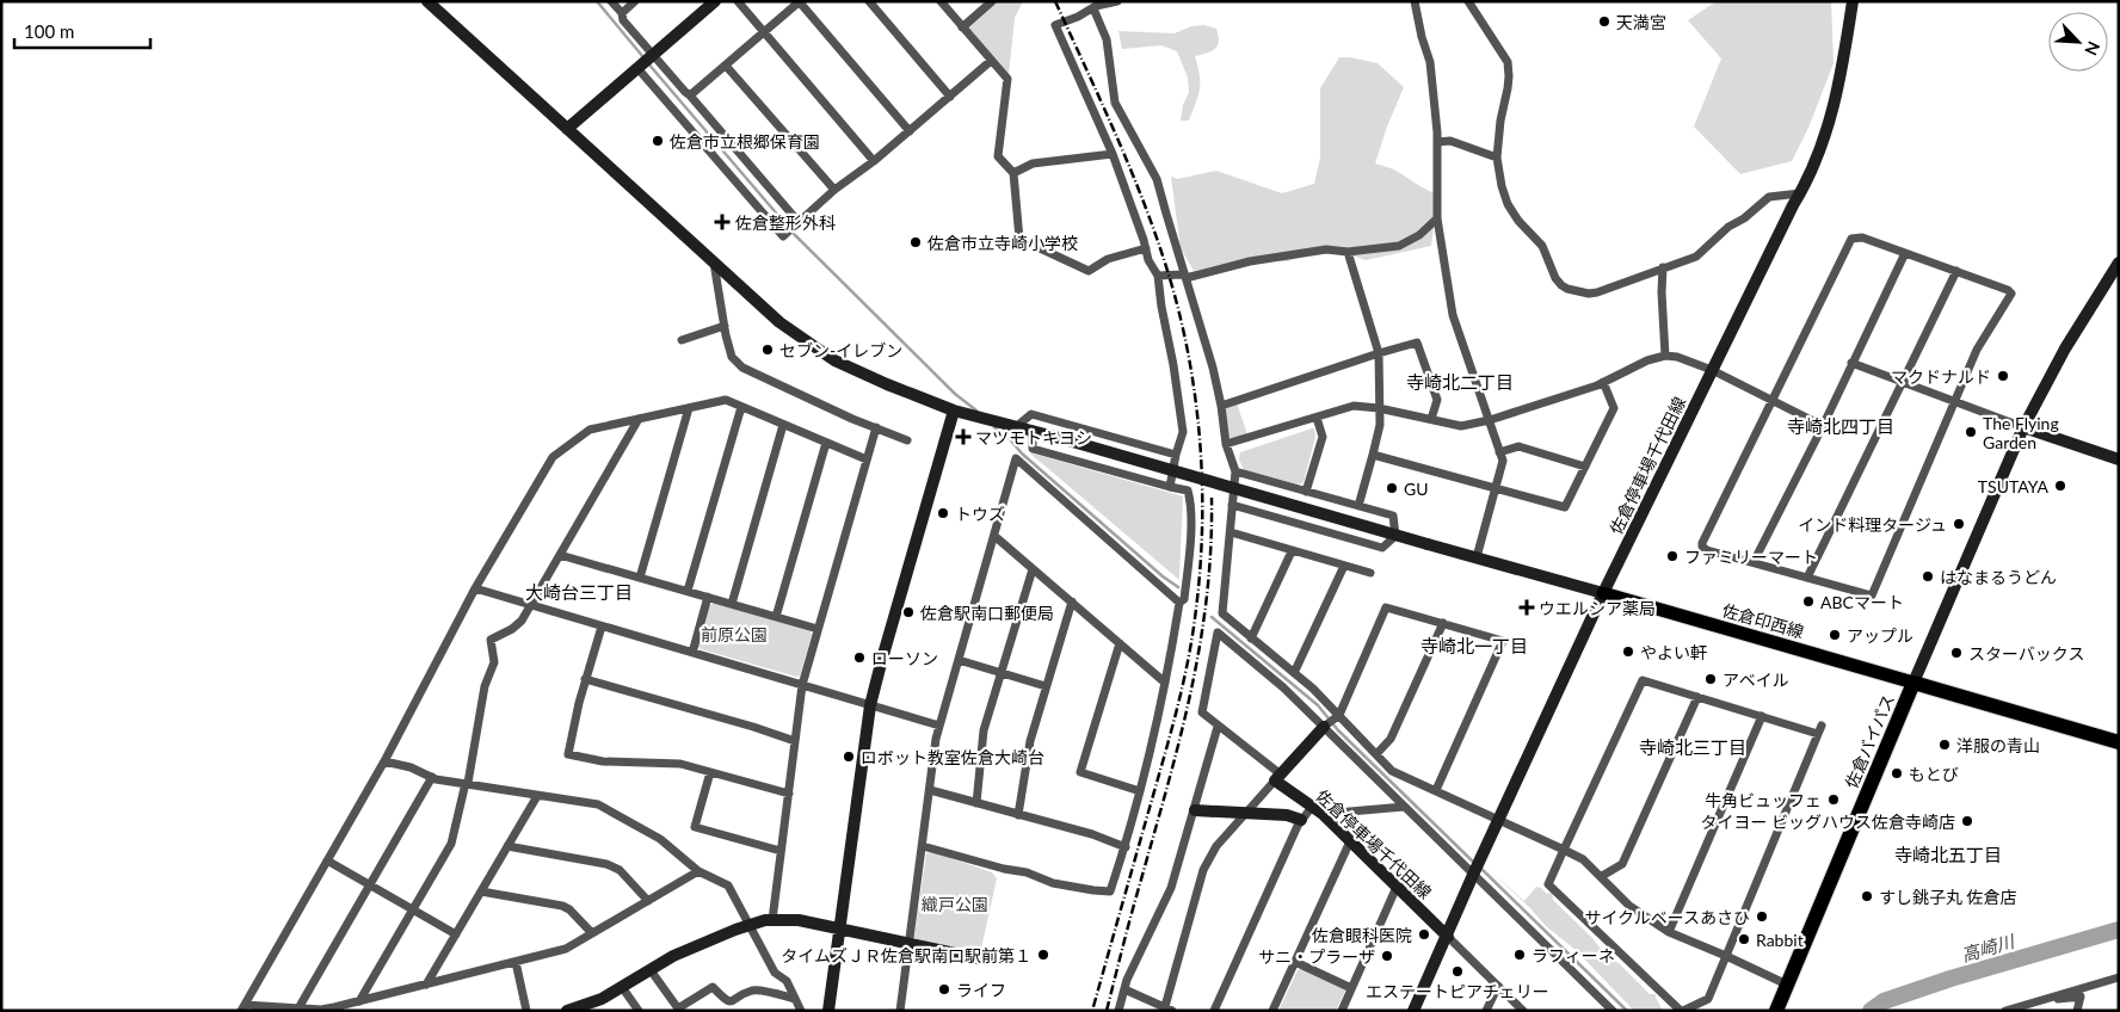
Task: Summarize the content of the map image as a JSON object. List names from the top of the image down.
{
  "streets": {
    "highway": ["佐倉バイパス"],
    "main road": ["佐倉印西線"],
    "street": ["佐倉停車場千代田線"]
  },
  "crossings": [
    ["佐倉停車場千代田線", "佐倉印西線"],
    ["佐倉印西線", "佐倉バイパス"]
  ],
  "districts": [
    "寺崎北二丁目",
    "寺崎北四丁目",
    "大崎台三丁目",
    "寺崎北一丁目",
    "寺崎北三丁目",
    "寺崎北五丁目"
  ],
  "water": ["高崎川"],
  "parks": ["前原公園", "織戸公園"],
  "places": {
    "other": [
      "天満宮",
      "佐倉市立根郷保育園",
      "佐倉市立寺崎小学校",
      "セブン-イレブン",
      "マクドナルド",
      "The Flying Garden",
      "TSUTAYA",
      "GU",
      "トウズ",
      "インド料理タージュ",
      "ファミリーマート",
      "はなまるうどん",
      "ABCマート",
      "佐倉駅南口郵便局",
      "アップル",
      "やよい軒",
      "スターバックス",
      "ローソン",
      "アベイル",
      "洋服の青山",
      "ロボット教室佐倉大崎台",
      "もとび",
      "牛角ビュッフェ",
      "タイヨー ビッグハウス佐倉寺崎店",
      "すし銚子丸 佐倉店",
      "サイクルベースあさひ",
      "佐倉眼科医院",
      "Rabbit",
      "タイムズＪＲ佐倉駅南口駅前第１",
      "ラフィーネ",
      "サニ・プラーザ",
      "エステートピアチェリー",
      "ライフ"
    ],
    "health": ["佐倉整形外科", "マツモトキヨシ", "ウエルシア薬局"]
  },
  "scale_bar": "100 m",
  "north": "bottom right"
}
